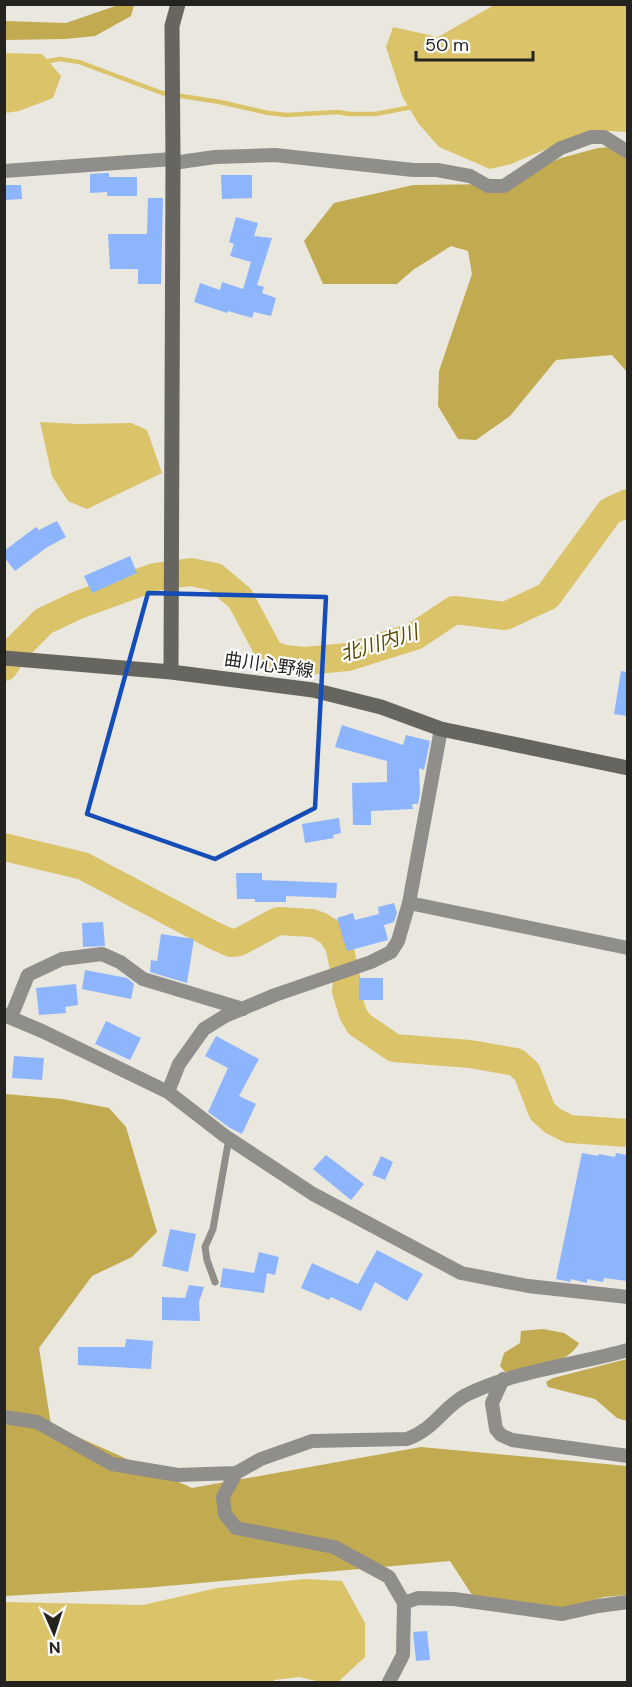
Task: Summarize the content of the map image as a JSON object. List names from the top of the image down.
{
  "streets": {
    "street": ["曲川心野線"]
  },
  "water": ["北川内川"],
  "scale_bar": "50 m",
  "north": "bottom"
}
